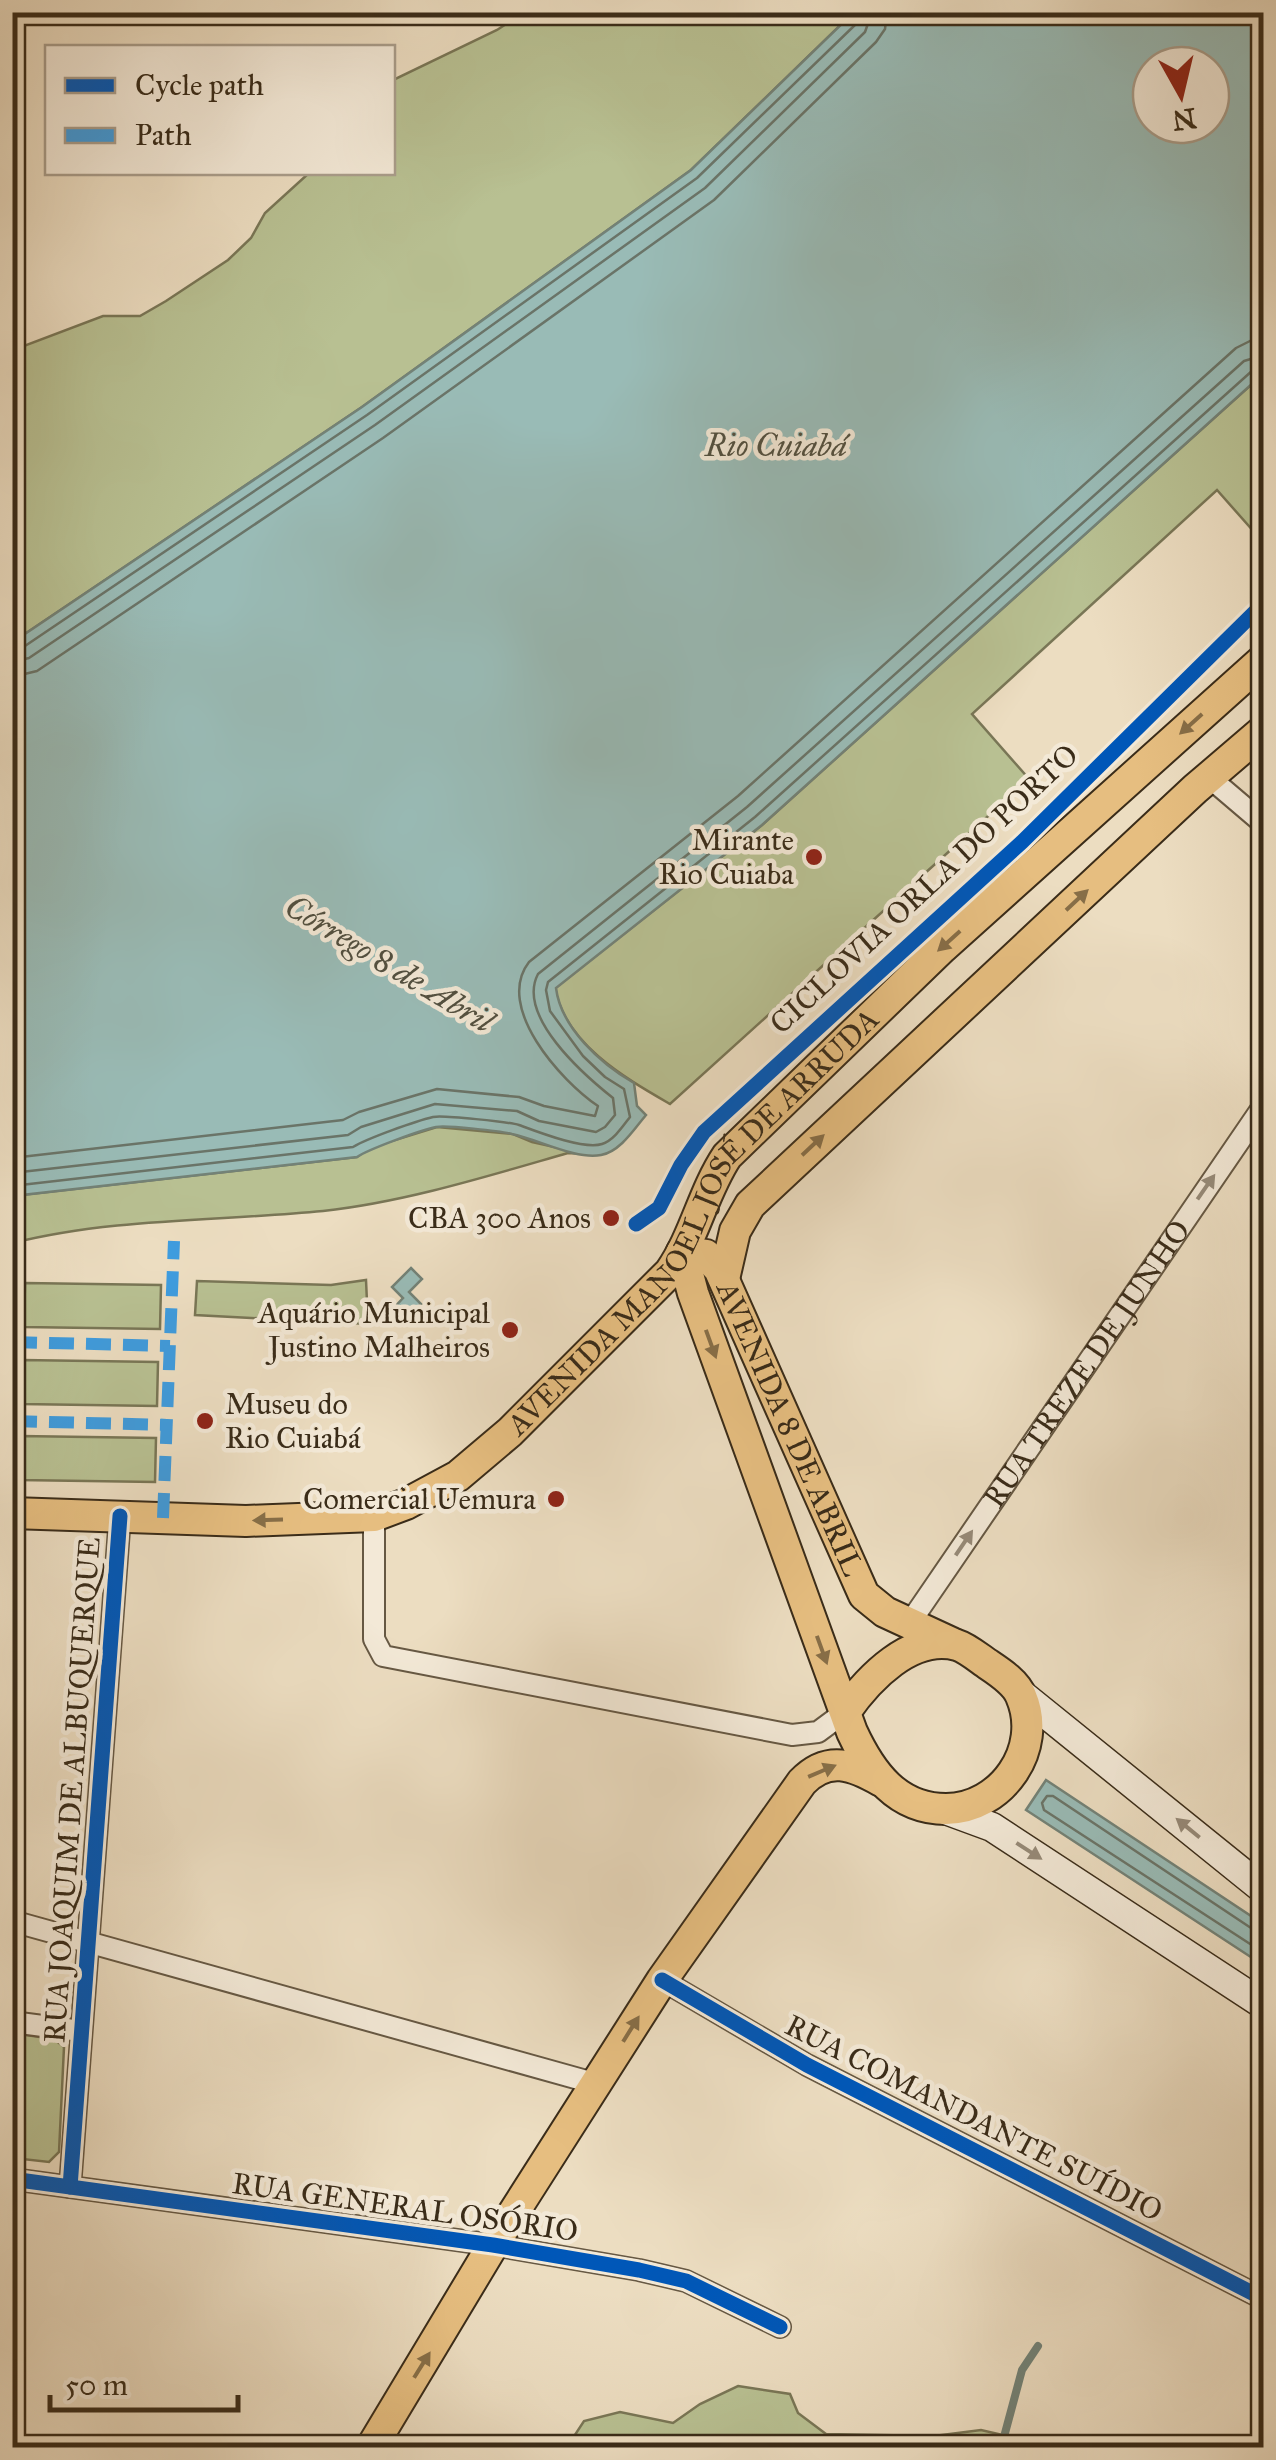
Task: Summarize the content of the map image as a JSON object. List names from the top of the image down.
{
  "streets": {
    "main road": ["AVENIDA MANOEL JOSÉ DE ARRUDA", "AVENIDA 8 DE ABRIL"],
    "street": [
      "RUA TREZE DE JUNHO",
      "RUA JOAQUIM DE ALBUQUERQUE",
      "RUA COMANDANTE SUÍDIO",
      "RUA GENERAL OSÓRIO"
    ],
    "cycle path": ["CICLOVIA ORLA DO PORTO"]
  },
  "crossings": [
    ["AVENIDA MANOEL JOSÉ DE ARRUDA", "AVENIDA 8 DE ABRIL"],
    ["AVENIDA MANOEL JOSÉ DE ARRUDA", "RUA JOAQUIM DE ALBUQUERQUE"],
    ["RUA TREZE DE JUNHO", "AVENIDA 8 DE ABRIL"],
    ["RUA JOAQUIM DE ALBUQUERQUE", "RUA GENERAL OSÓRIO"]
  ],
  "one_way": ["RUA TREZE DE JUNHO"],
  "water": ["Rio Cuiabá", "Córrego 8 de Abril"],
  "places": [
    "Mirante Rio Cuiaba",
    "CBA 300 Anos",
    "Aquário Municipal Justino Malheiros",
    "Museu do Rio Cuiabá",
    "Comercial Uemura"
  ],
  "legend": ["Cycle path", "Path"],
  "scale_bar": "50 m",
  "north": "bottom"
}
